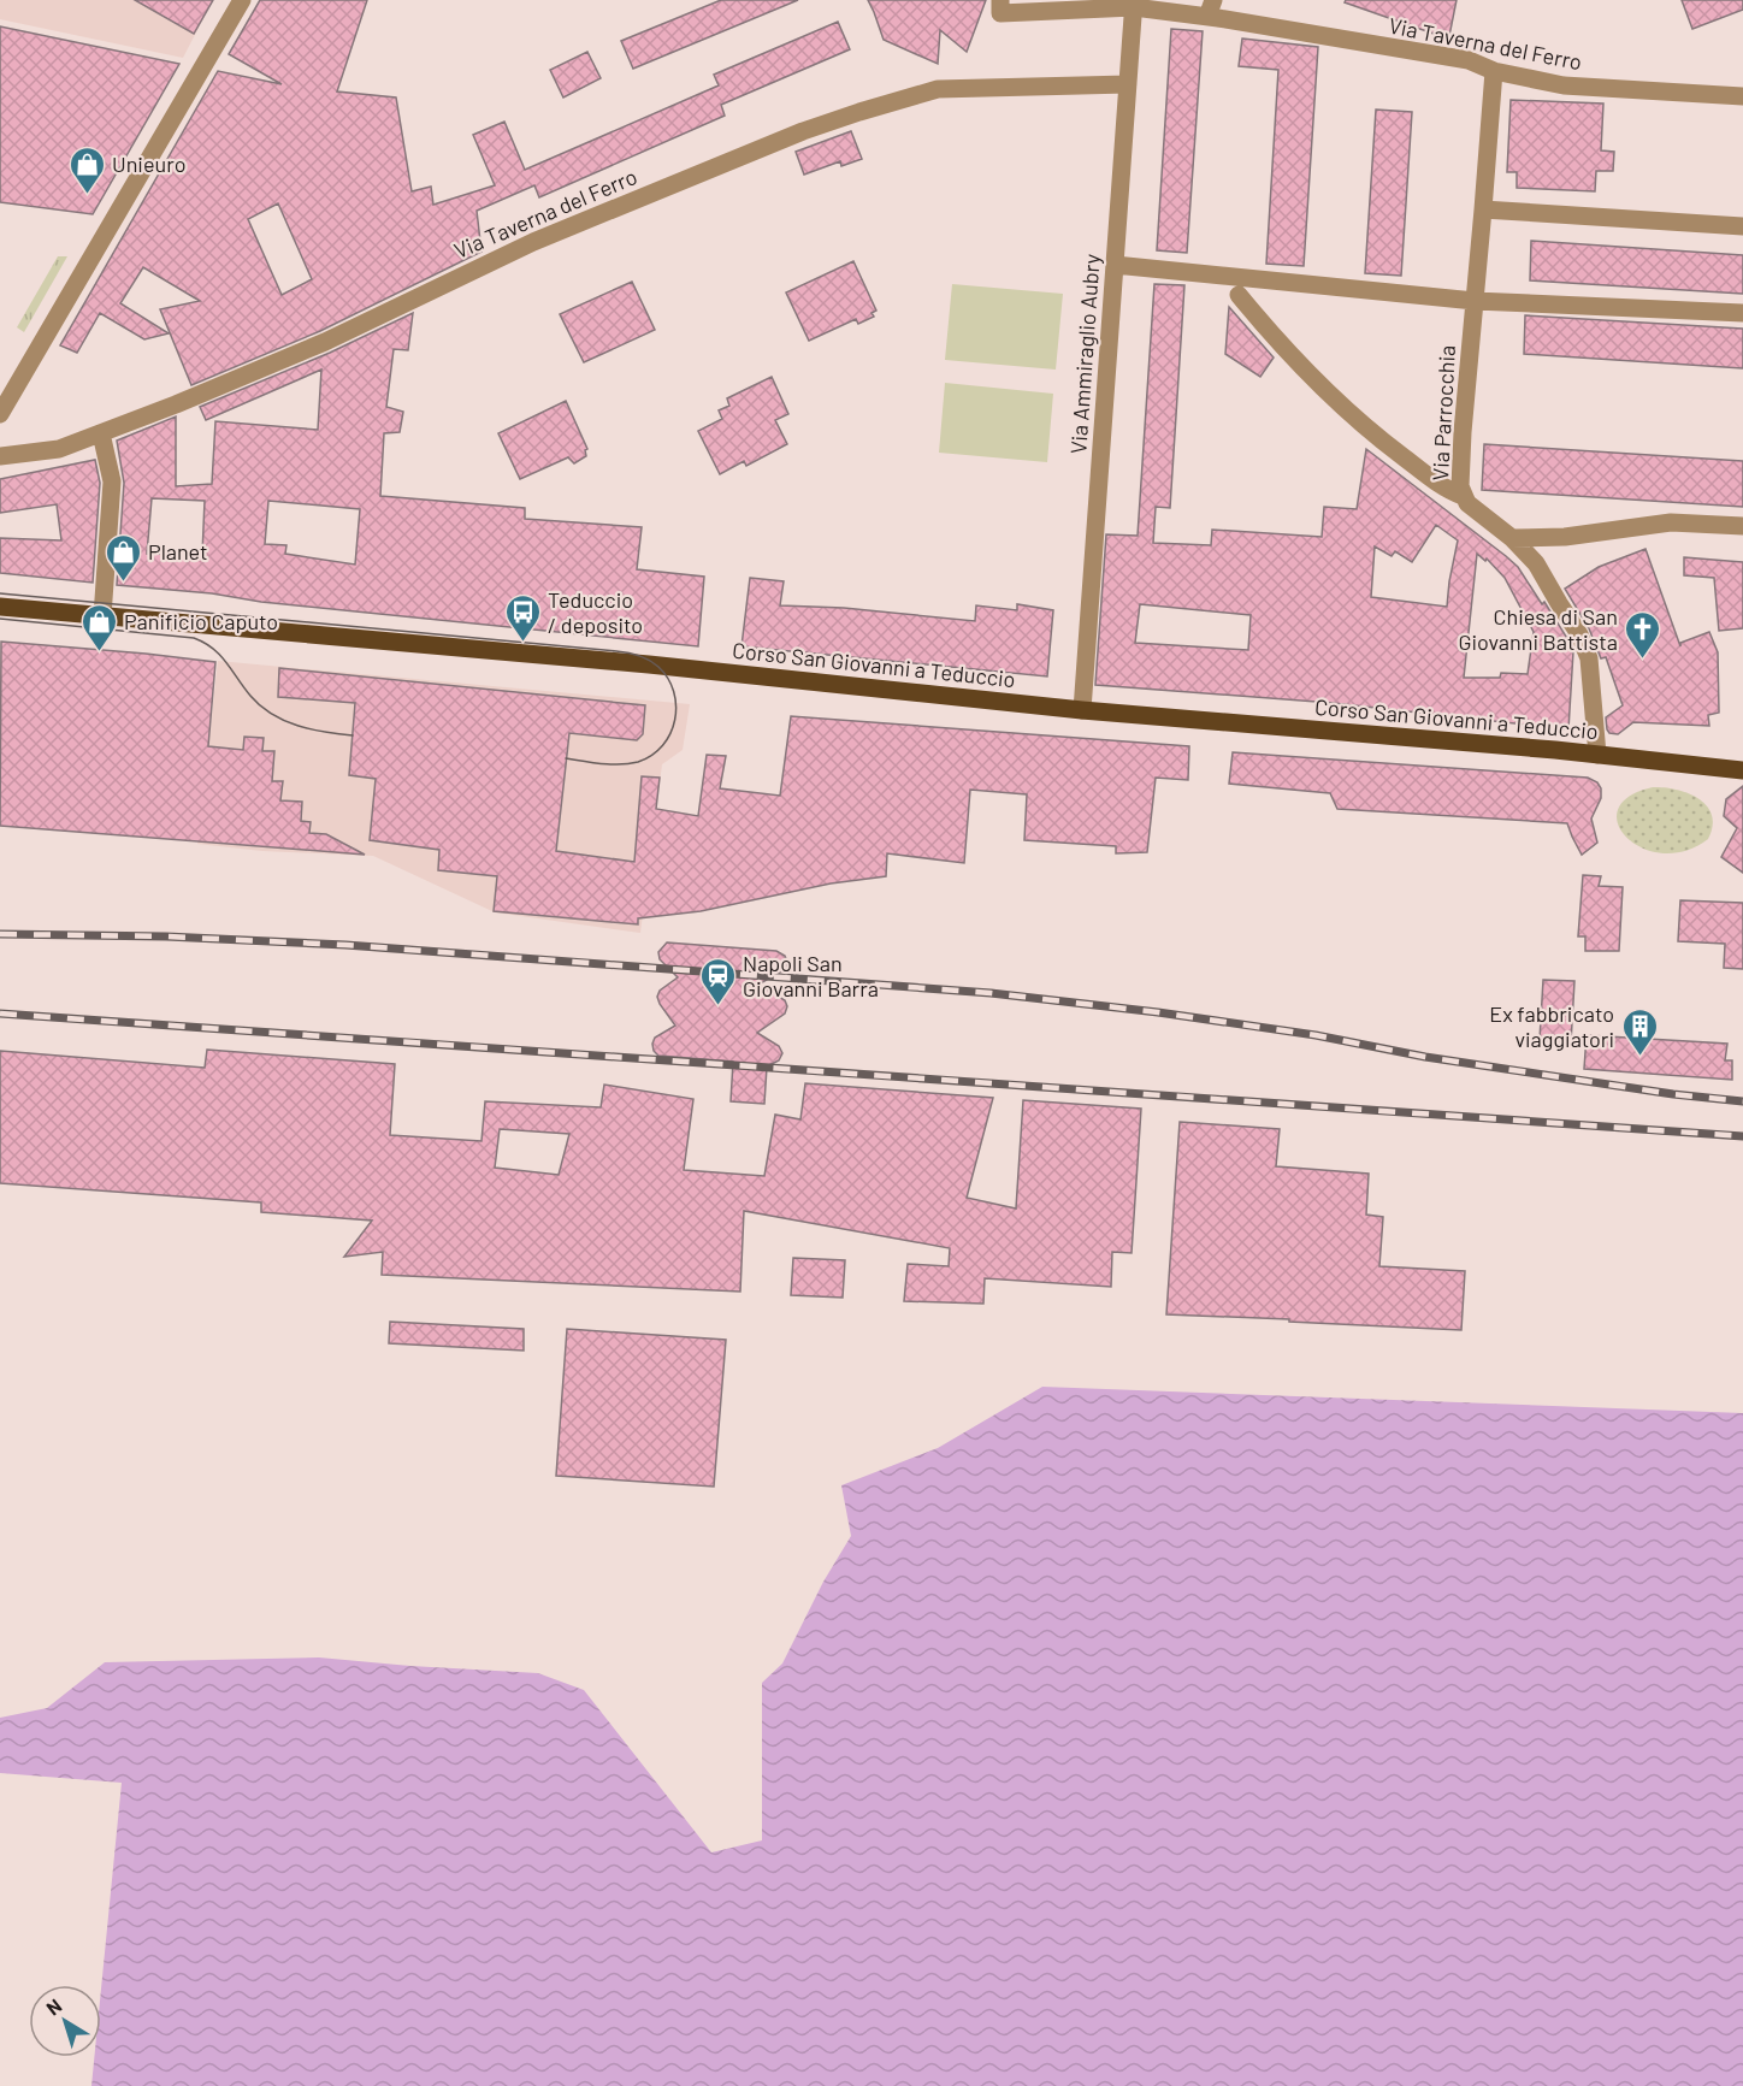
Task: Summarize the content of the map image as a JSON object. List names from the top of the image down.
{
  "streets": {
    "main road": ["Corso San Giovanni a Teduccio"],
    "street": ["Via Taverna del Ferro", "Via Ammiraglio Aubry", "Via Parrocchia"]
  },
  "crossings": [
    ["Via Taverna del Ferro", "Via Ammiraglio Aubry"],
    ["Via Taverna del Ferro", "Via Parrocchia"],
    ["Via Ammiraglio Aubry", "Corso San Giovanni a Teduccio"],
    ["Via Parrocchia", "Corso San Giovanni a Teduccio"]
  ],
  "places": {
    "shop": ["Unieuro", "Planet", "Panificio Caputo"],
    "bus stop": ["Teduccio / deposito"],
    "church": ["Chiesa di San Giovanni Battista"],
    "station": ["Napoli San Giovanni Barra"],
    "building": ["Ex fabbricato viaggiatori"]
  },
  "north": "top left"
}
